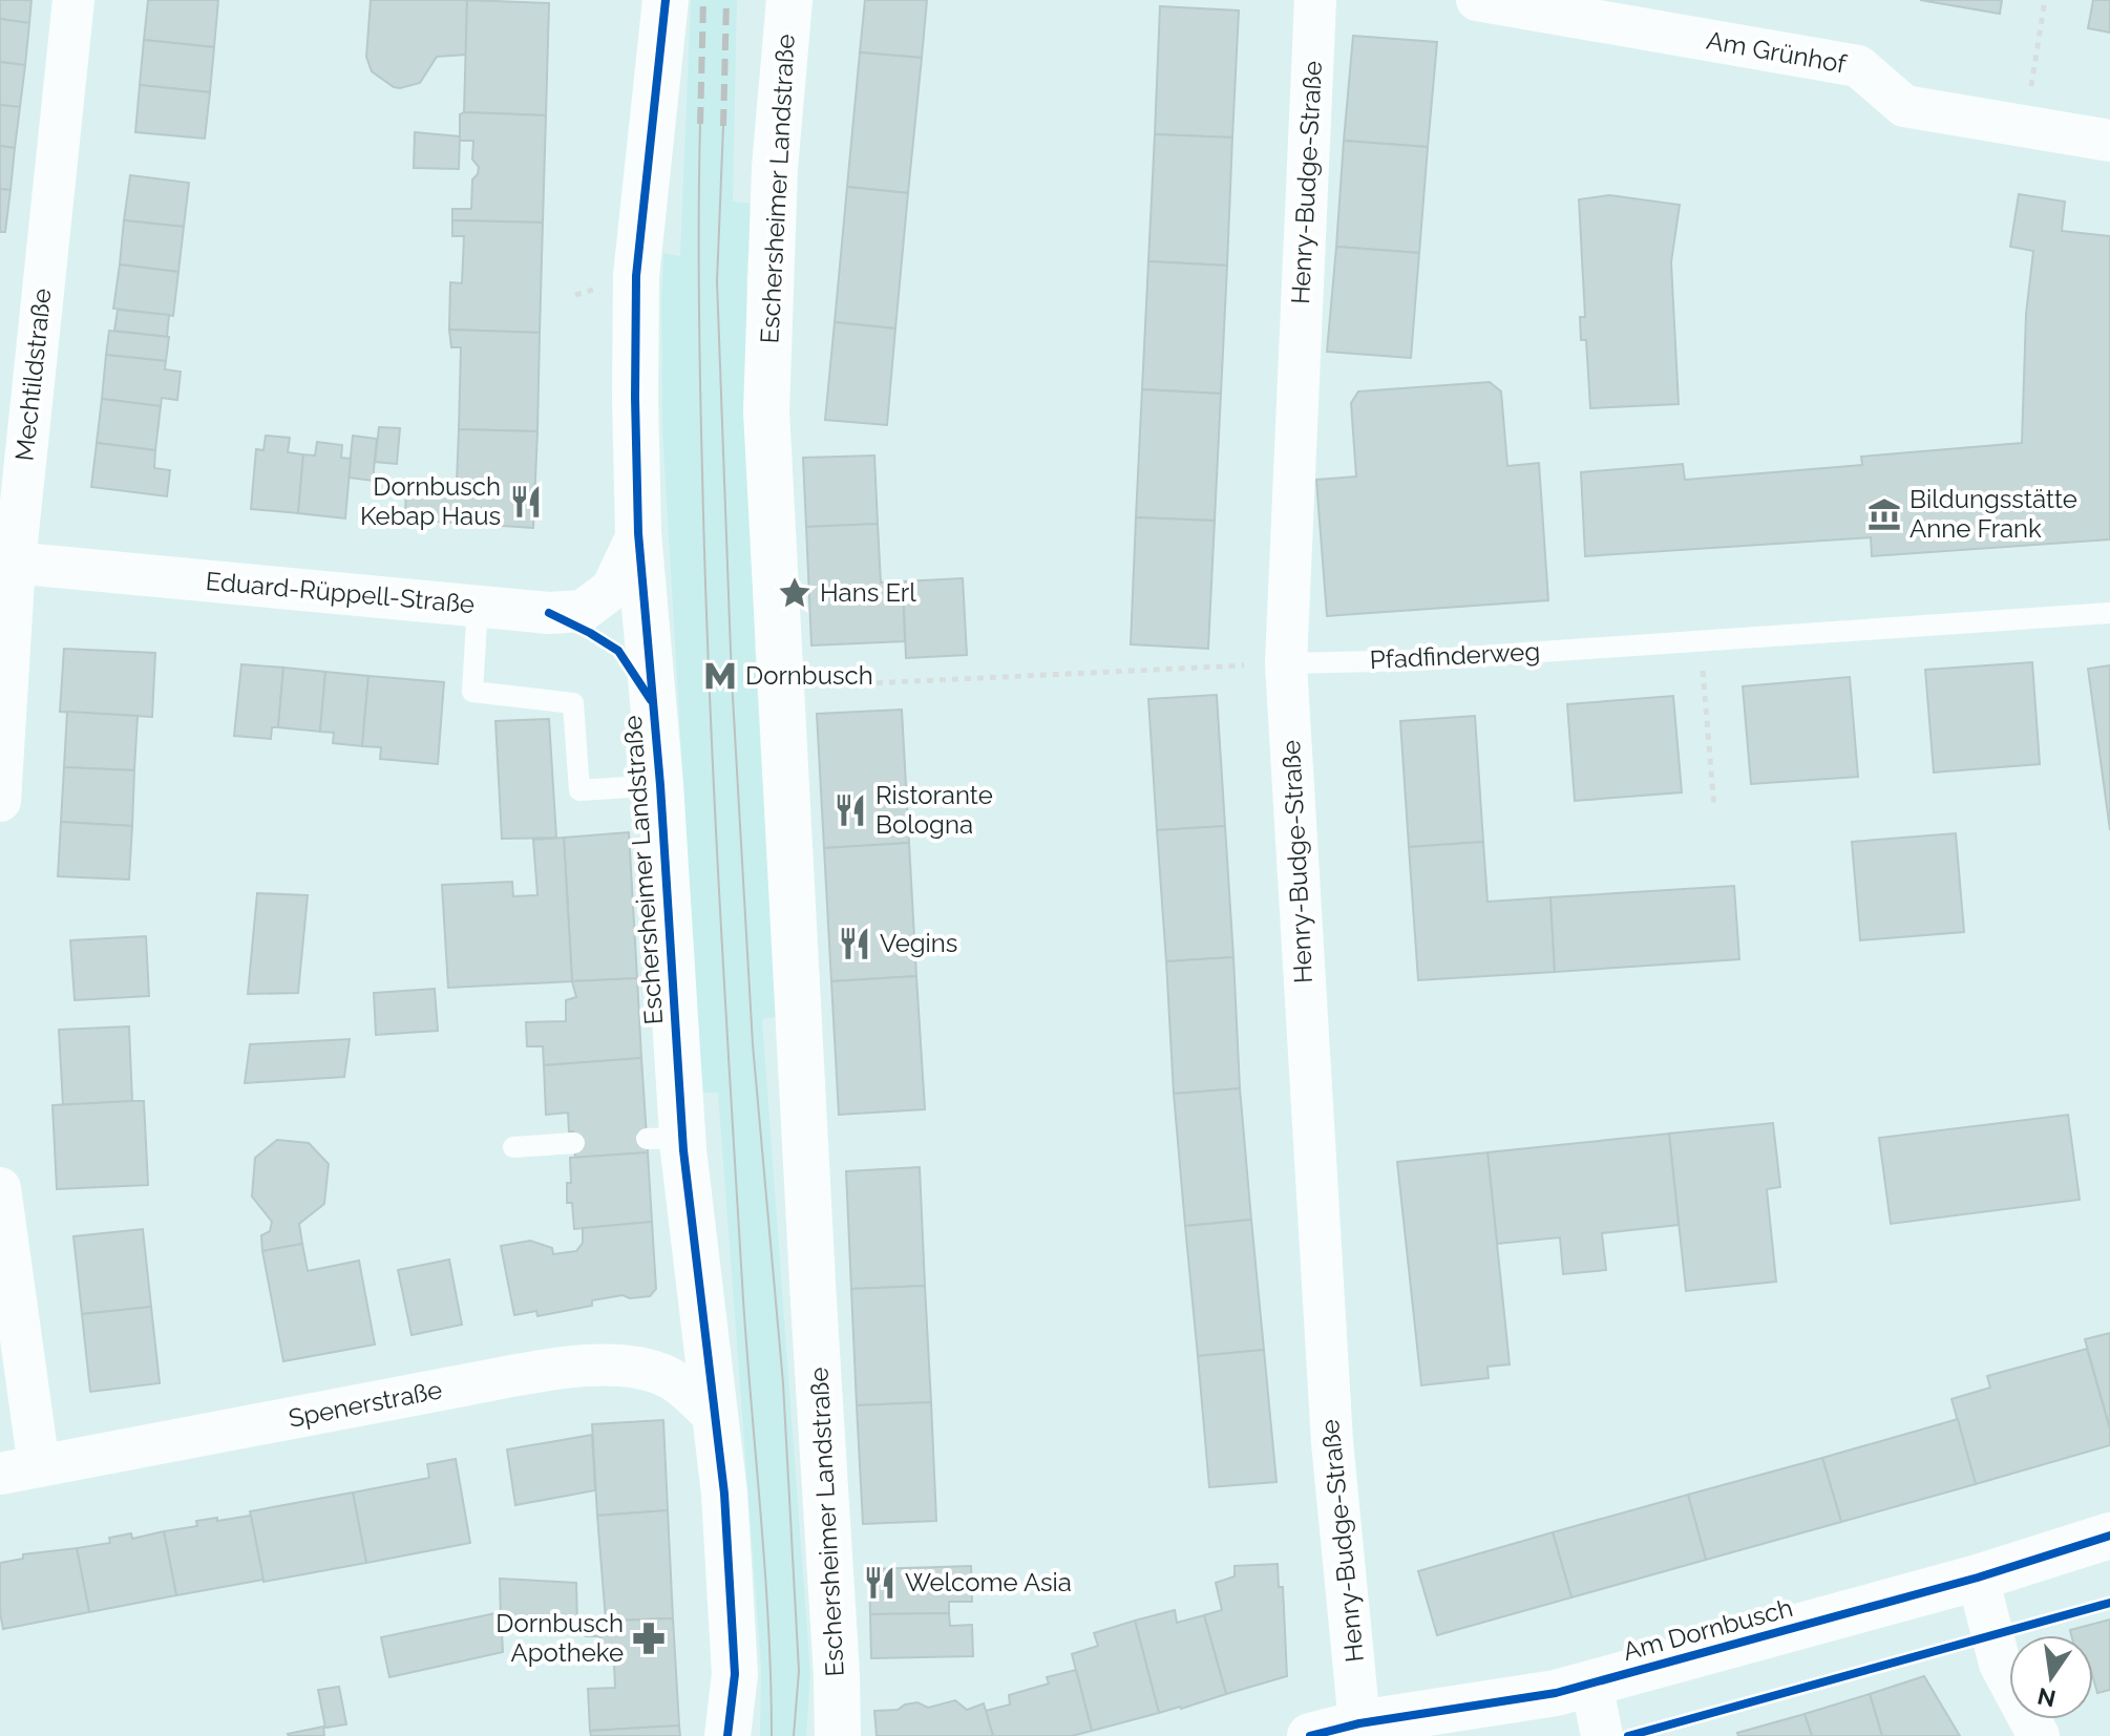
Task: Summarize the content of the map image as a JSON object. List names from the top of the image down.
{
  "streets": {
    "main road": ["Eschersheimer Landstraße", "Am Dornbusch"],
    "street": [
      "Am Grünhof",
      "Henry-Budge-Straße",
      "Mechtildstraße",
      "Eduard-Rüppell-Straße",
      "Spenerstraße"
    ],
    "lane": ["Pfadfinderweg"]
  },
  "crossings": [
    ["Henry-Budge-Straße", "Pfadfinderweg"],
    ["Henry-Budge-Straße", "Am Dornbusch"],
    ["Eschersheimer Landstraße", "Eduard-Rüppell-Straße"],
    ["Eschersheimer Landstraße", "Spenerstraße"],
    ["Mechtildstraße", "Eduard-Rüppell-Straße"]
  ],
  "places": {
    "restaurant": [
      "Dornbusch Kebap Haus",
      "Ristorante Bologna",
      "Vegins",
      "Welcome Asia"
    ],
    "museum": ["Bildungsstätte Anne Frank"],
    "place": ["Hans Erl"],
    "metro station": ["Dornbusch"],
    "pharmacy": ["Dornbusch Apotheke"]
  },
  "north": "bottom"
}
